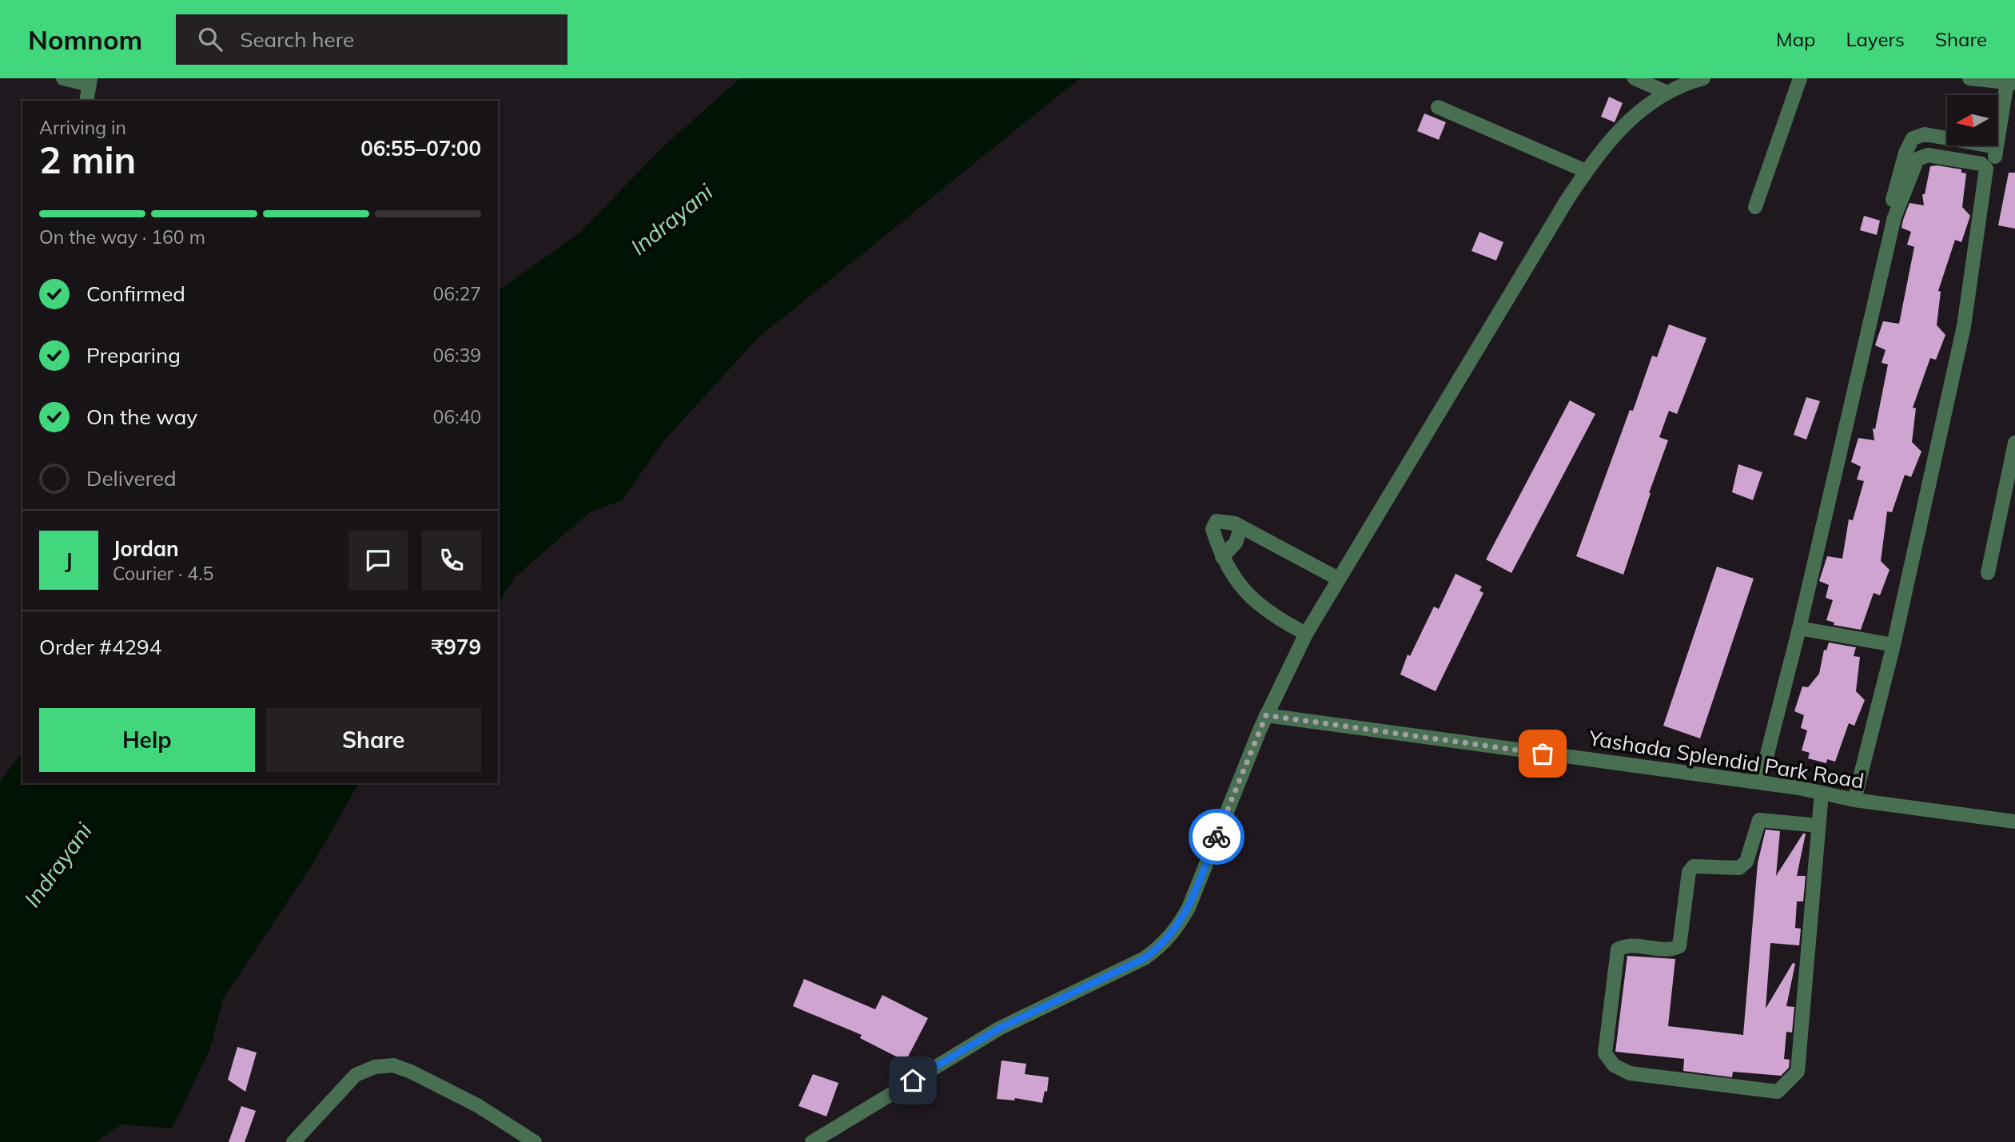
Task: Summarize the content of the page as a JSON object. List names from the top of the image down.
{
  "streets": {
    "street": ["Yashada Splendid Park Road"]
  },
  "water": ["Indrayani"],
  "north": "left",
  "page": {
    "header": "Nomnom",
    "search": "Search here",
    "nav": ["Map", "Layers", "Share"],
    "heading": ["2 min", "Arriving in", "06:55–07:00"],
    "panel": [
      "Jordan",
      "Courier · 4.5",
      "Order #4294",
      "₹979"
    ],
    "bar": "On the way · 160 m",
    "list": [
      ["Confirmed", "06:27"],
      ["Preparing", "06:39"],
      ["On the way", "06:40"],
      "Delivered"
    ],
    "round": "J",
    "buttons": ["Help", "Share"]
  }
}
